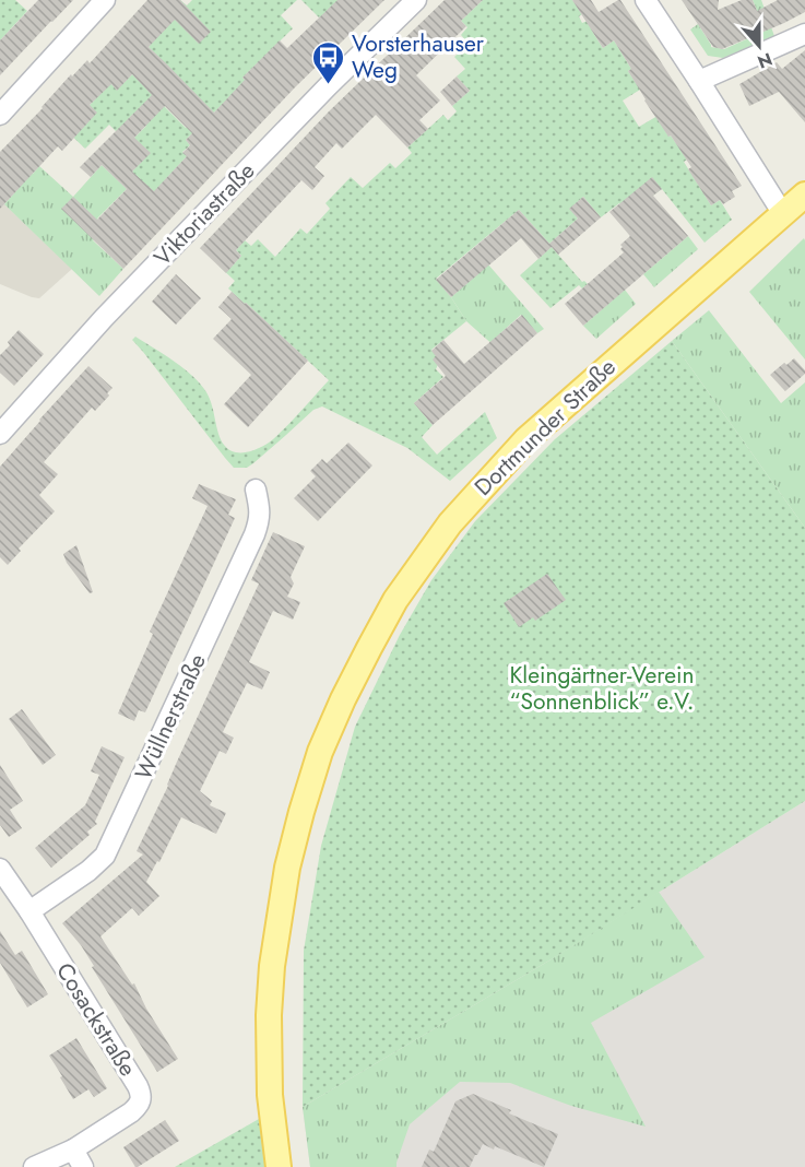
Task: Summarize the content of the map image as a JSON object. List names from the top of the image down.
{
  "streets": {
    "main road": ["Dortmunder Straße"],
    "street": ["Viktoriastraße", "Wüllnerstraße", "Cosackstraße"]
  },
  "crossings": [
    ["Wüllnerstraße", "Cosackstraße"]
  ],
  "parks": ["Kleingärtner-Verein “Sonnenblick” e.V."],
  "places": {
    "bus stop": ["Vorsterhauser Weg"]
  },
  "north": "bottom"
}
